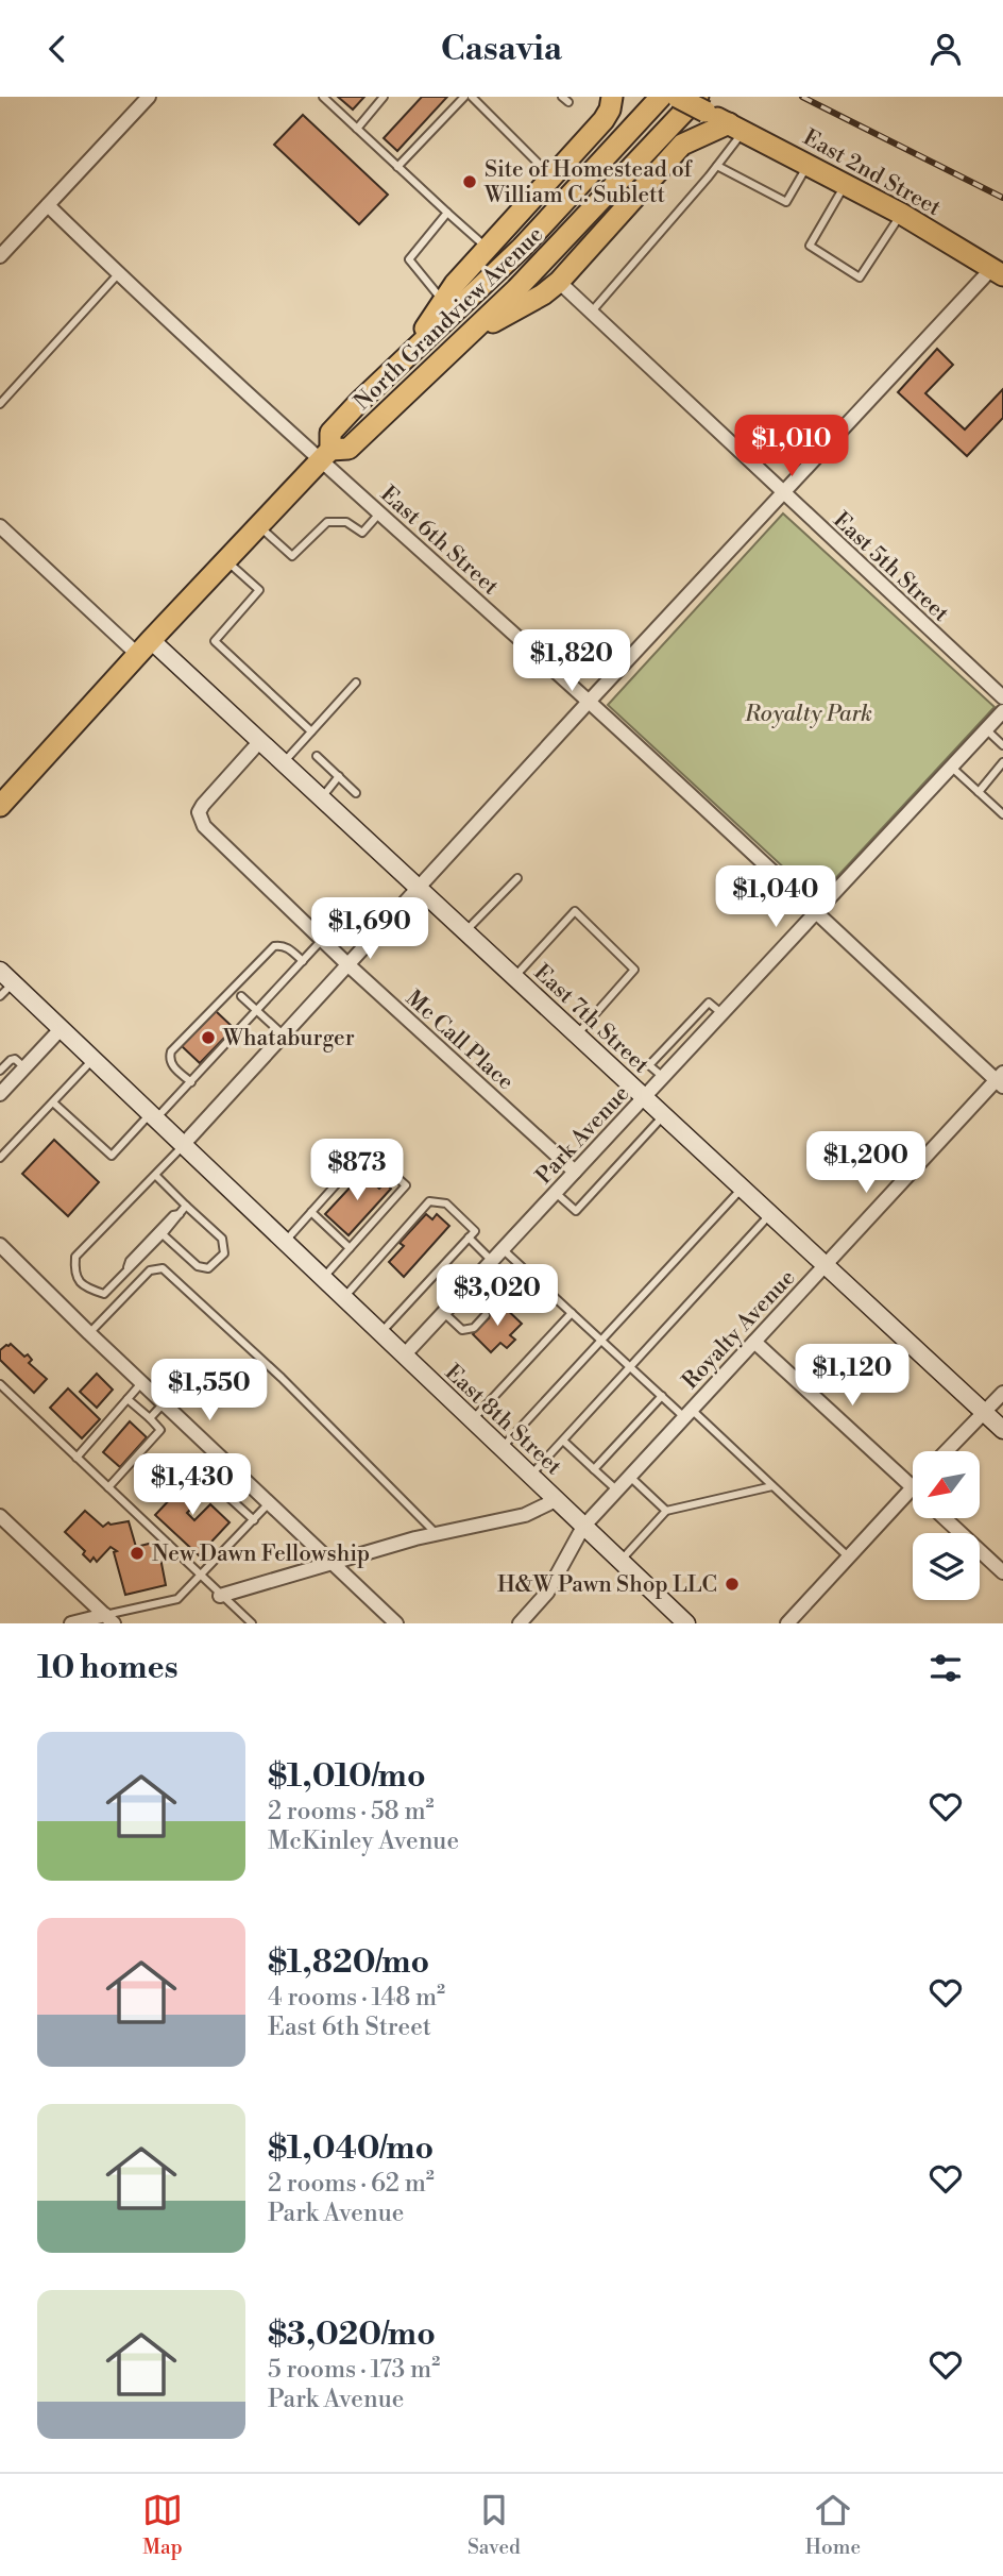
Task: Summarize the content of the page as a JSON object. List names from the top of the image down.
{
  "streets": {
    "main road": ["East 2nd Street", "North Grandview Avenue"],
    "street": [
      "East 6th Street",
      "East 5th Street",
      "East 7th Street",
      "Mc Call Place",
      "Park Avenue",
      "Royalty Avenue",
      "East 8th Street"
    ]
  },
  "crossings": [
    ["East 2nd Street", "North Grandview Avenue"],
    ["North Grandview Avenue", "East 6th Street"],
    ["North Grandview Avenue", "East 7th Street"],
    ["East 6th Street", "Park Avenue"],
    ["East 6th Street", "Royalty Avenue"],
    ["East 7th Street", "Mc Call Place"],
    ["East 7th Street", "Park Avenue"],
    ["East 7th Street", "Royalty Avenue"],
    ["Mc Call Place", "Park Avenue"],
    ["Park Avenue", "East 8th Street"],
    ["Royalty Avenue", "East 8th Street"]
  ],
  "parks": ["Royalty Park"],
  "places": [
    "Site of Homestead of William C. Sublett",
    "Whataburger",
    "New Dawn Fellowship",
    "H&W Pawn Shop LLC"
  ],
  "north": "bottom left",
  "page": {
    "header": "Casavia",
    "price": [
      "$1,010",
      "$1,820",
      "$1,040",
      "$1,690",
      "$1,200",
      "$873",
      "$3,020",
      "$1,120",
      "$1,550",
      "$1,430"
    ],
    "heading": "10 homes",
    "list": [
      {
        "name": "$1,010/mo",
        "note": "2 rooms · 58 m² · McKinley Avenue"
      },
      {
        "name": "$1,820/mo",
        "note": "4 rooms · 148 m² · East 6th Street"
      },
      {
        "name": "$1,040/mo",
        "note": "2 rooms · 62 m² · Park Avenue"
      },
      {
        "name": "$3,020/mo",
        "note": "5 rooms · 173 m² · Park Avenue"
      }
    ],
    "tabs": ["Map", "Saved", "Home"]
  }
}
